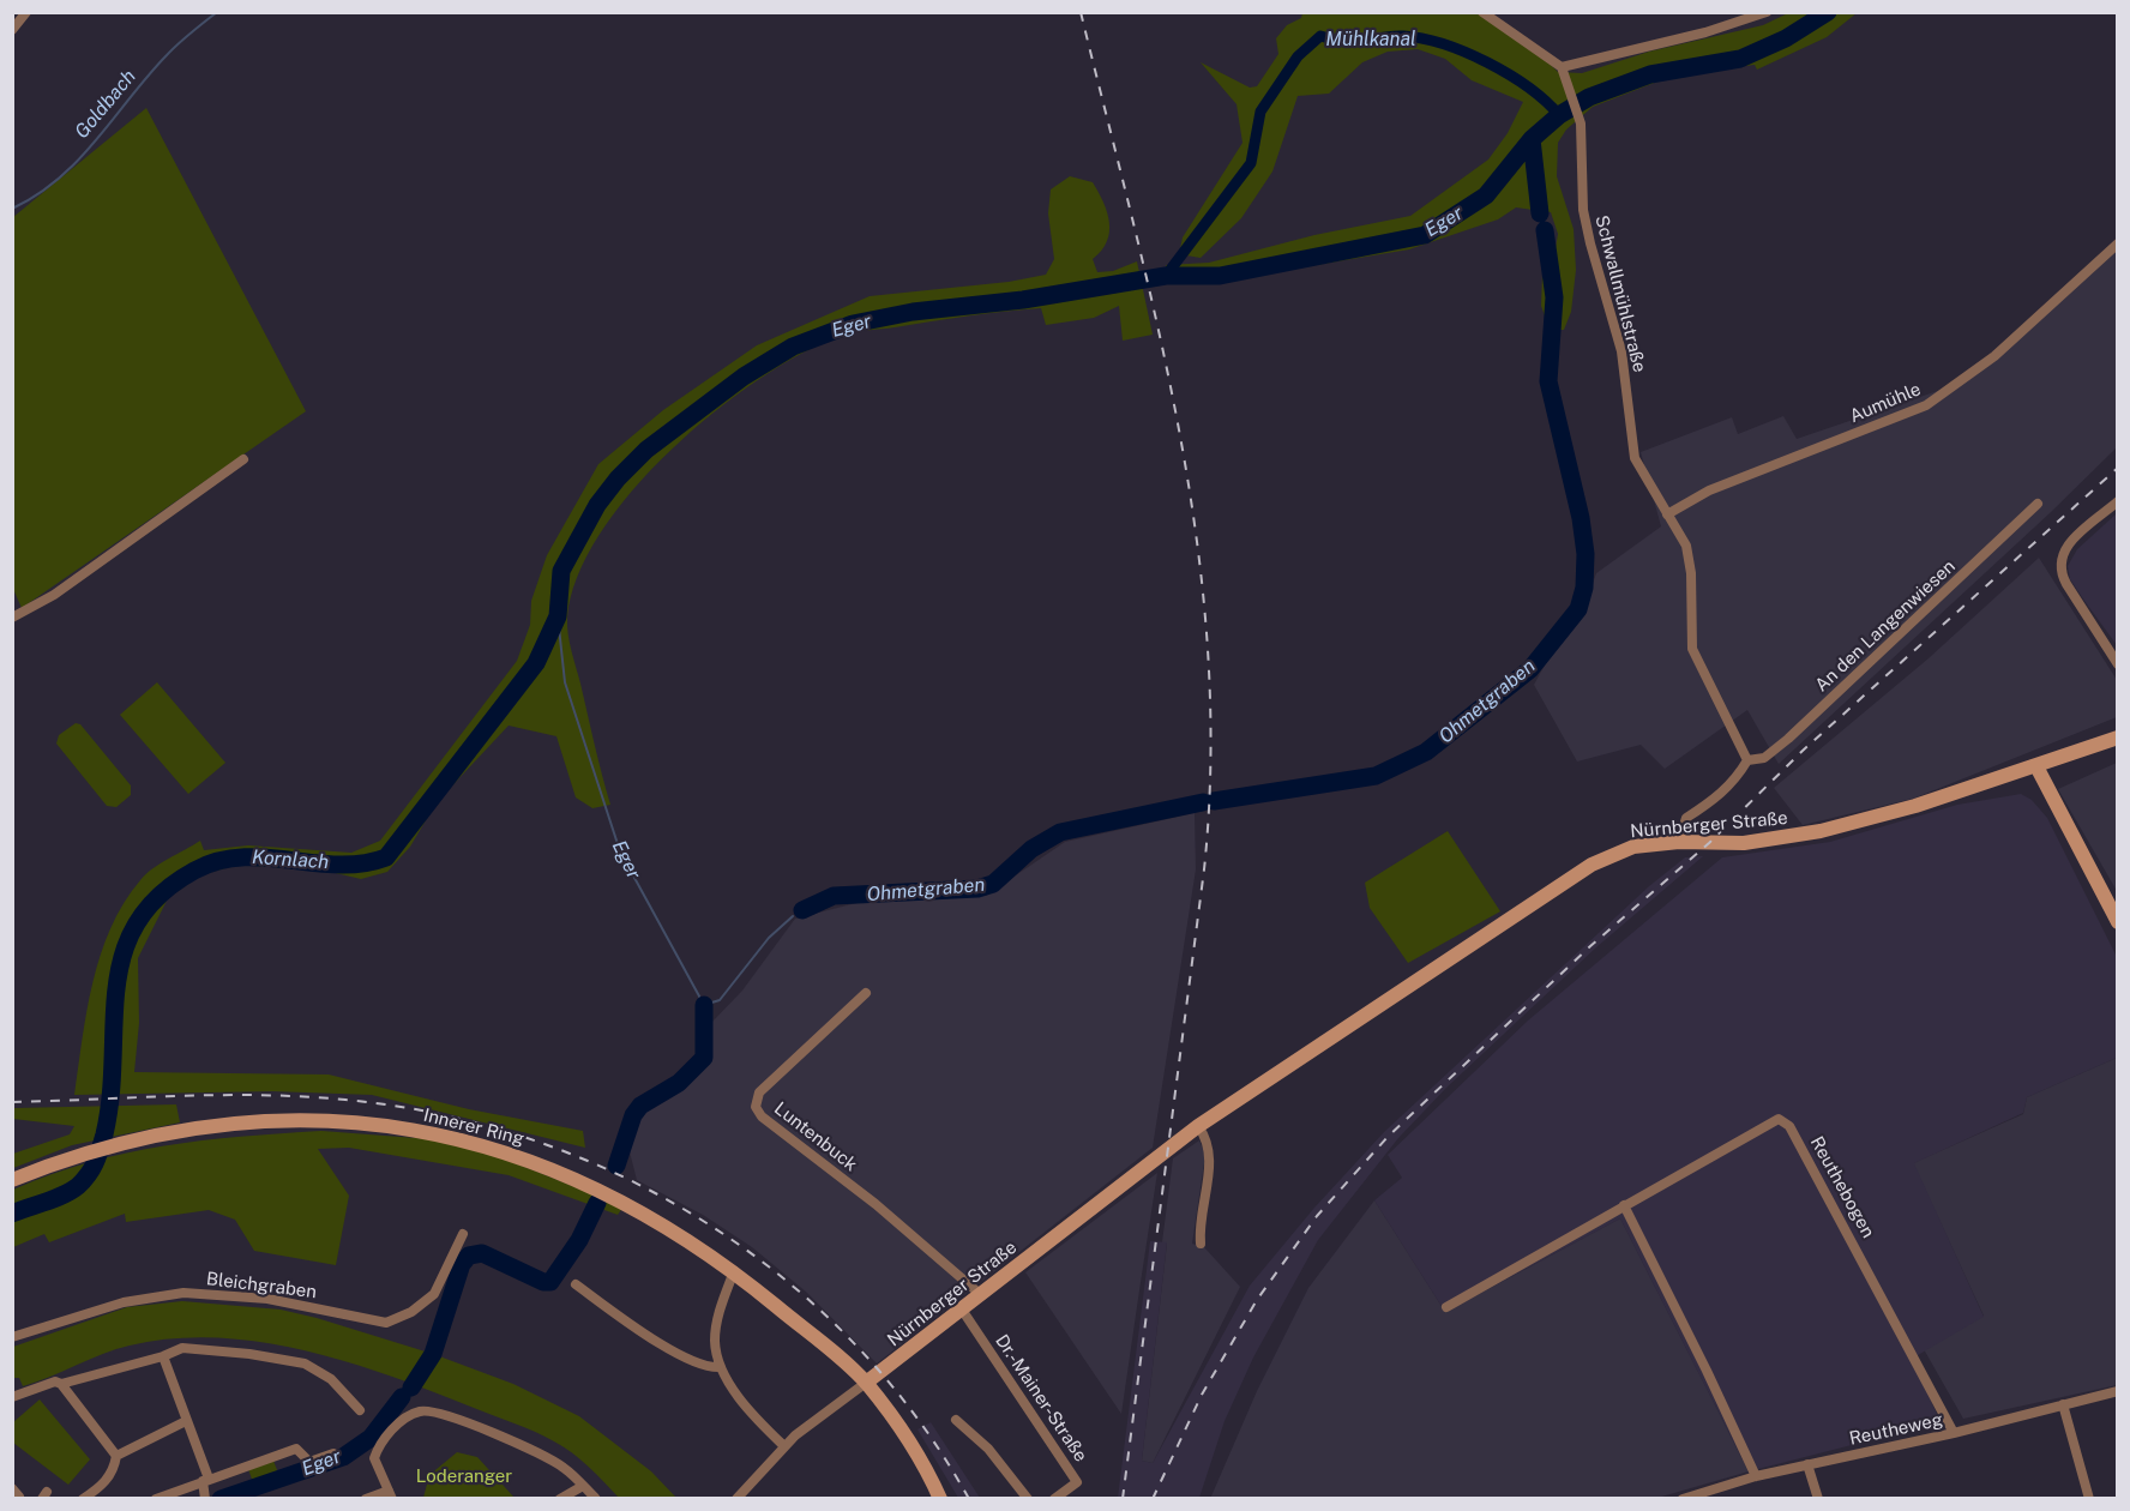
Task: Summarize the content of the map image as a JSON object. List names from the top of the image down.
{
  "streets": {
    "main road": ["Nürnberger Straße", "Innerer Ring"],
    "street": [
      "Schwallmühlstraße",
      "Aumühle",
      "An den Langenwiesen",
      "Luntenbuck",
      "Reuthebogen",
      "Bleichgraben",
      "Dr.-Mainer-Straße",
      "Reutheweg"
    ]
  },
  "crossings": [
    ["Schwallmühlstraße", "Aumühle"],
    ["Schwallmühlstraße", "An den Langenwiesen"],
    ["Nürnberger Straße", "Innerer Ring"],
    ["Nürnberger Straße", "Luntenbuck"],
    ["Nürnberger Straße", "Dr.-Mainer-Straße"],
    ["Reuthebogen", "Reutheweg"]
  ],
  "water": [
    "Mühlkanal",
    "Goldbach",
    "Eger",
    "Ohmetgraben",
    "Kornlach"
  ],
  "parks": ["Loderanger"]
}
